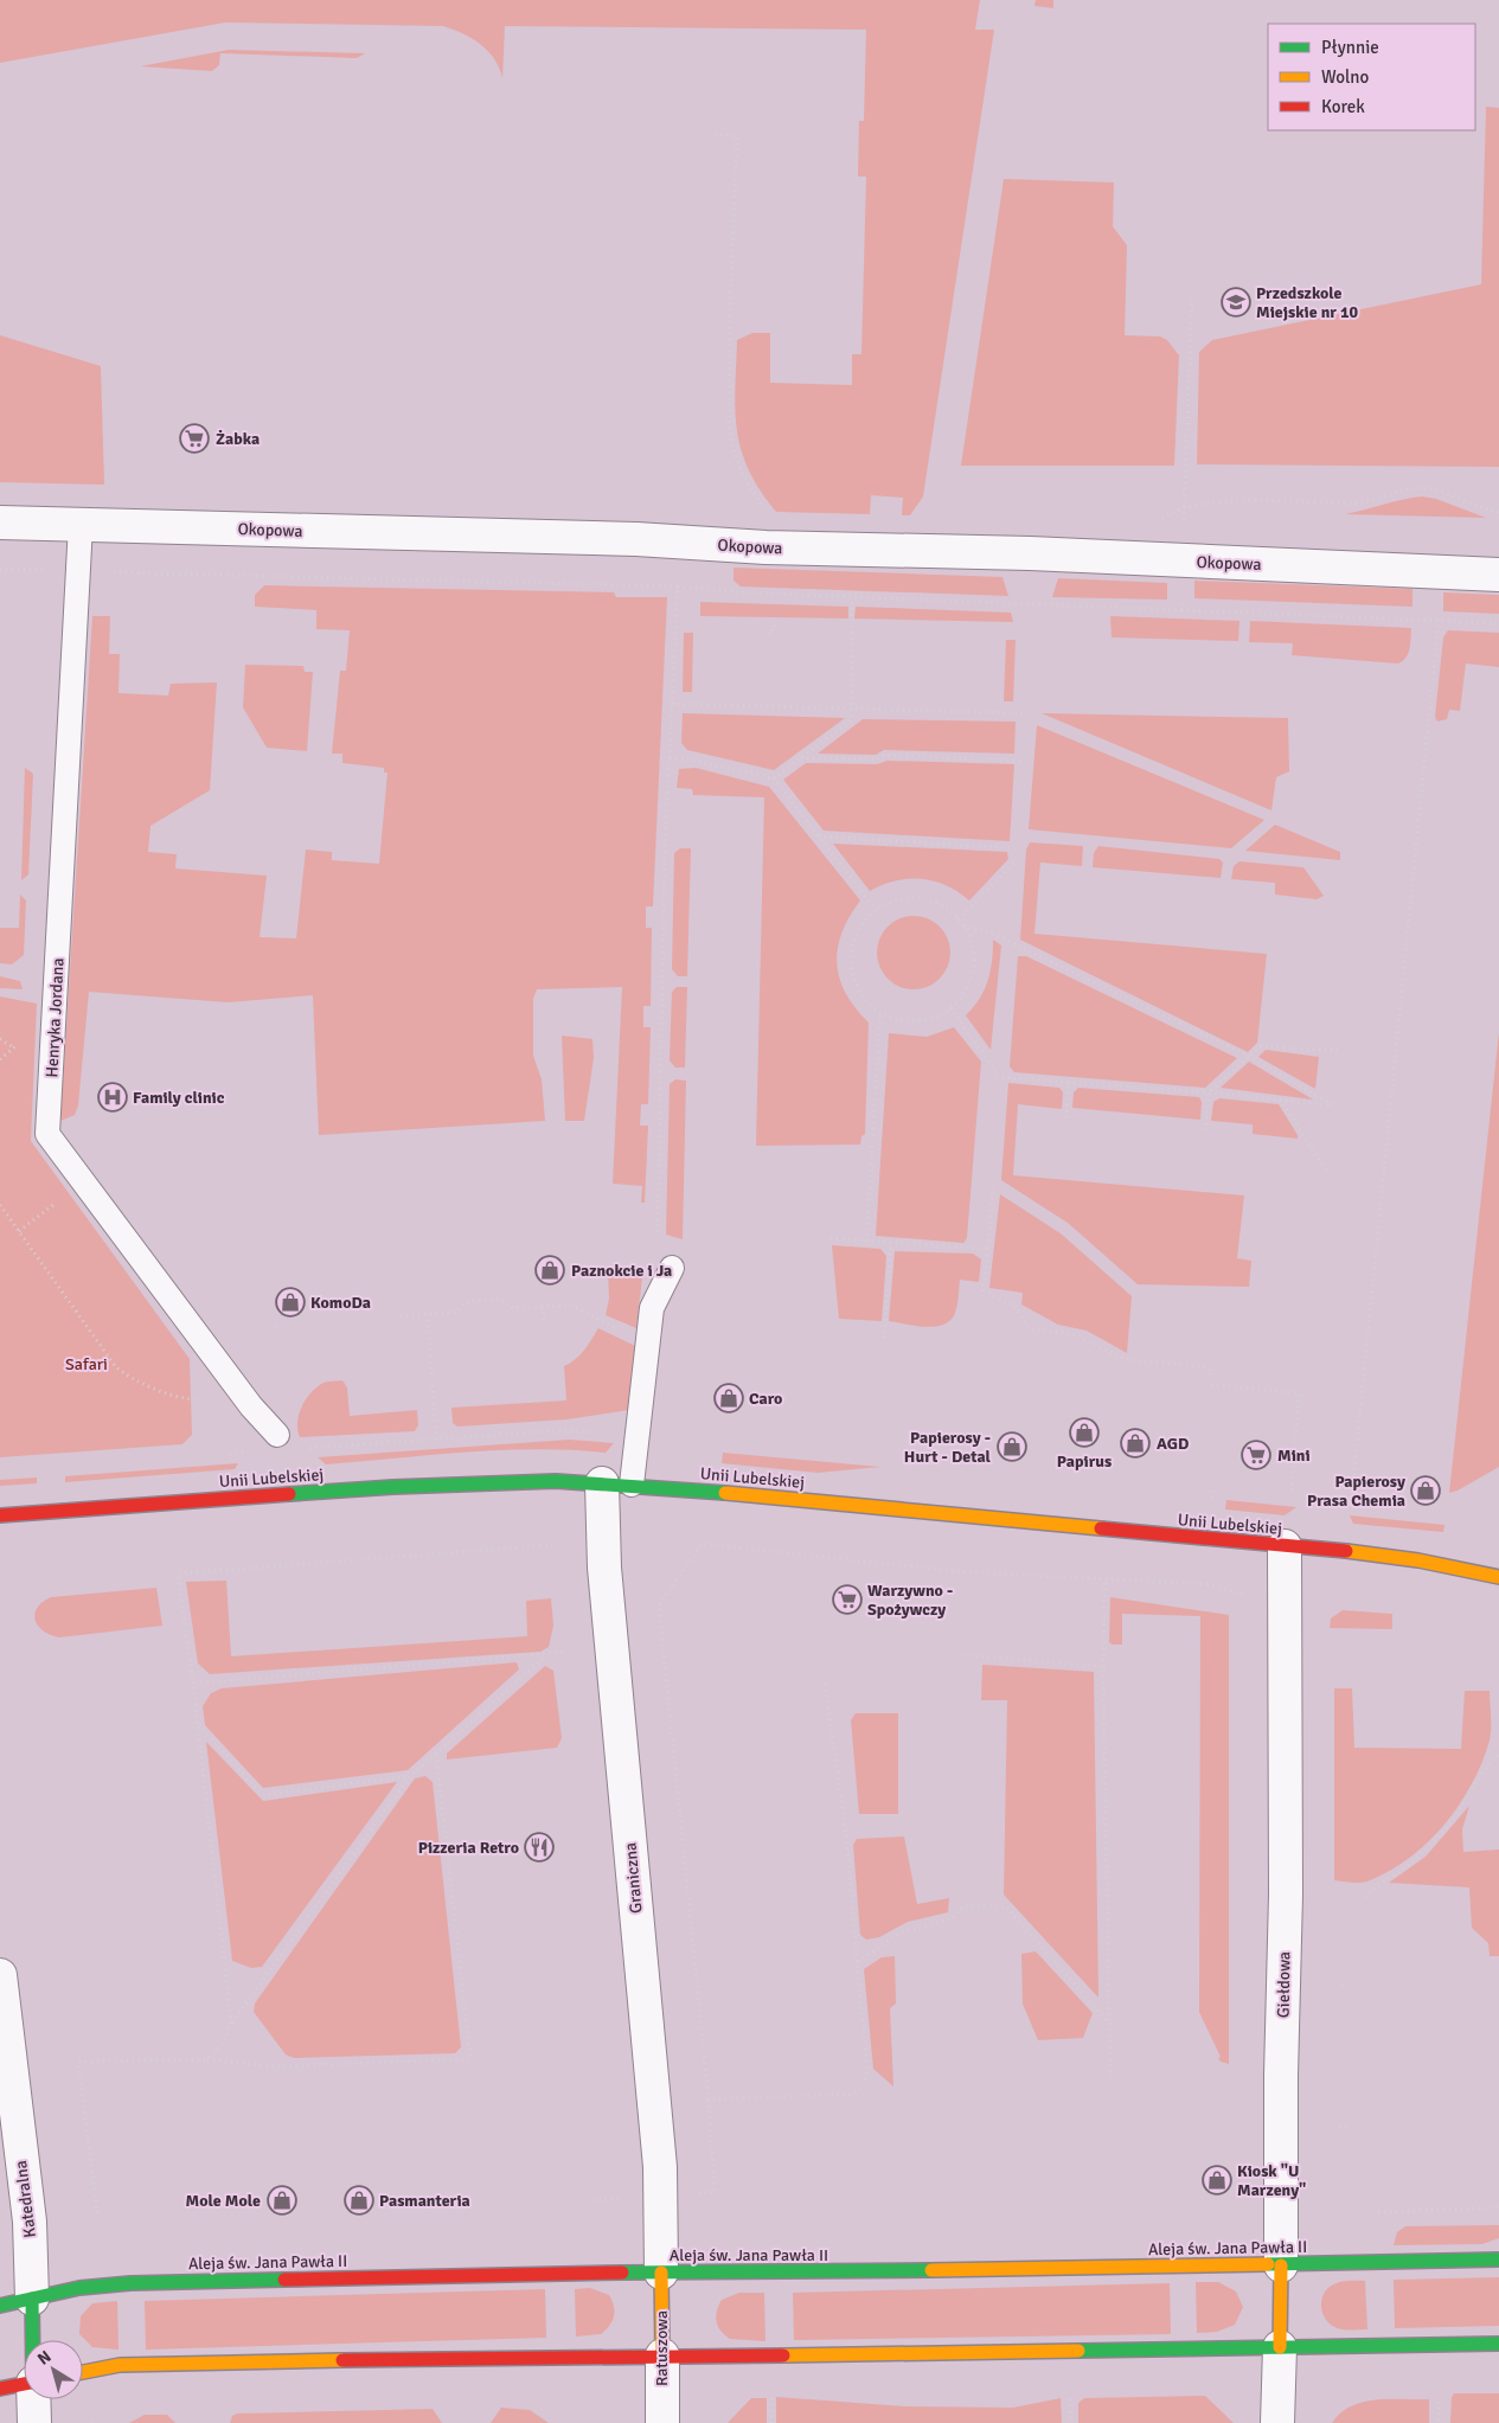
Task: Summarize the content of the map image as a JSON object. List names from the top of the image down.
{
  "streets": {
    "street": [
      "Okopowa",
      "Unii Lubelskiej",
      "Graniczna",
      "Giełdowa",
      "Katedralna",
      "Aleja św. Jana Pawła II",
      "Ratuszowa"
    ],
    "lane": ["Henryka Jordana"]
  },
  "crossings": [
    ["Okopowa", "Henryka Jordana"],
    ["Unii Lubelskiej", "Graniczna"],
    ["Unii Lubelskiej", "Giełdowa"],
    ["Graniczna", "Aleja św. Jana Pawła II"],
    ["Graniczna", "Ratuszowa"],
    ["Giełdowa", "Aleja św. Jana Pawła II"],
    ["Katedralna", "Aleja św. Jana Pawła II"],
    ["Aleja św. Jana Pawła II", "Ratuszowa"]
  ],
  "parks": ["Safari"],
  "places": {
    "school or university": ["Przedszkole Miejskie nr 10"],
    "supermarket": ["Żabka", "Mini", "Warzywno - Spożywczy"],
    "hospital": ["Family clinic"],
    "shop": [
      "Paznokcie i Ja",
      "KomoDa",
      "Caro",
      "Papirus",
      "AGD",
      "Papierosy - Hurt - Detal",
      "Papierosy Prasa Chemia",
      "Kiosk \"U Marzeny\"",
      "Mole Mole",
      "Pasmanteria"
    ],
    "restaurant": ["Pizzeria Retro"]
  },
  "legend": ["Płynnie", "Wolno", "Korek"],
  "north": "top left"
}
